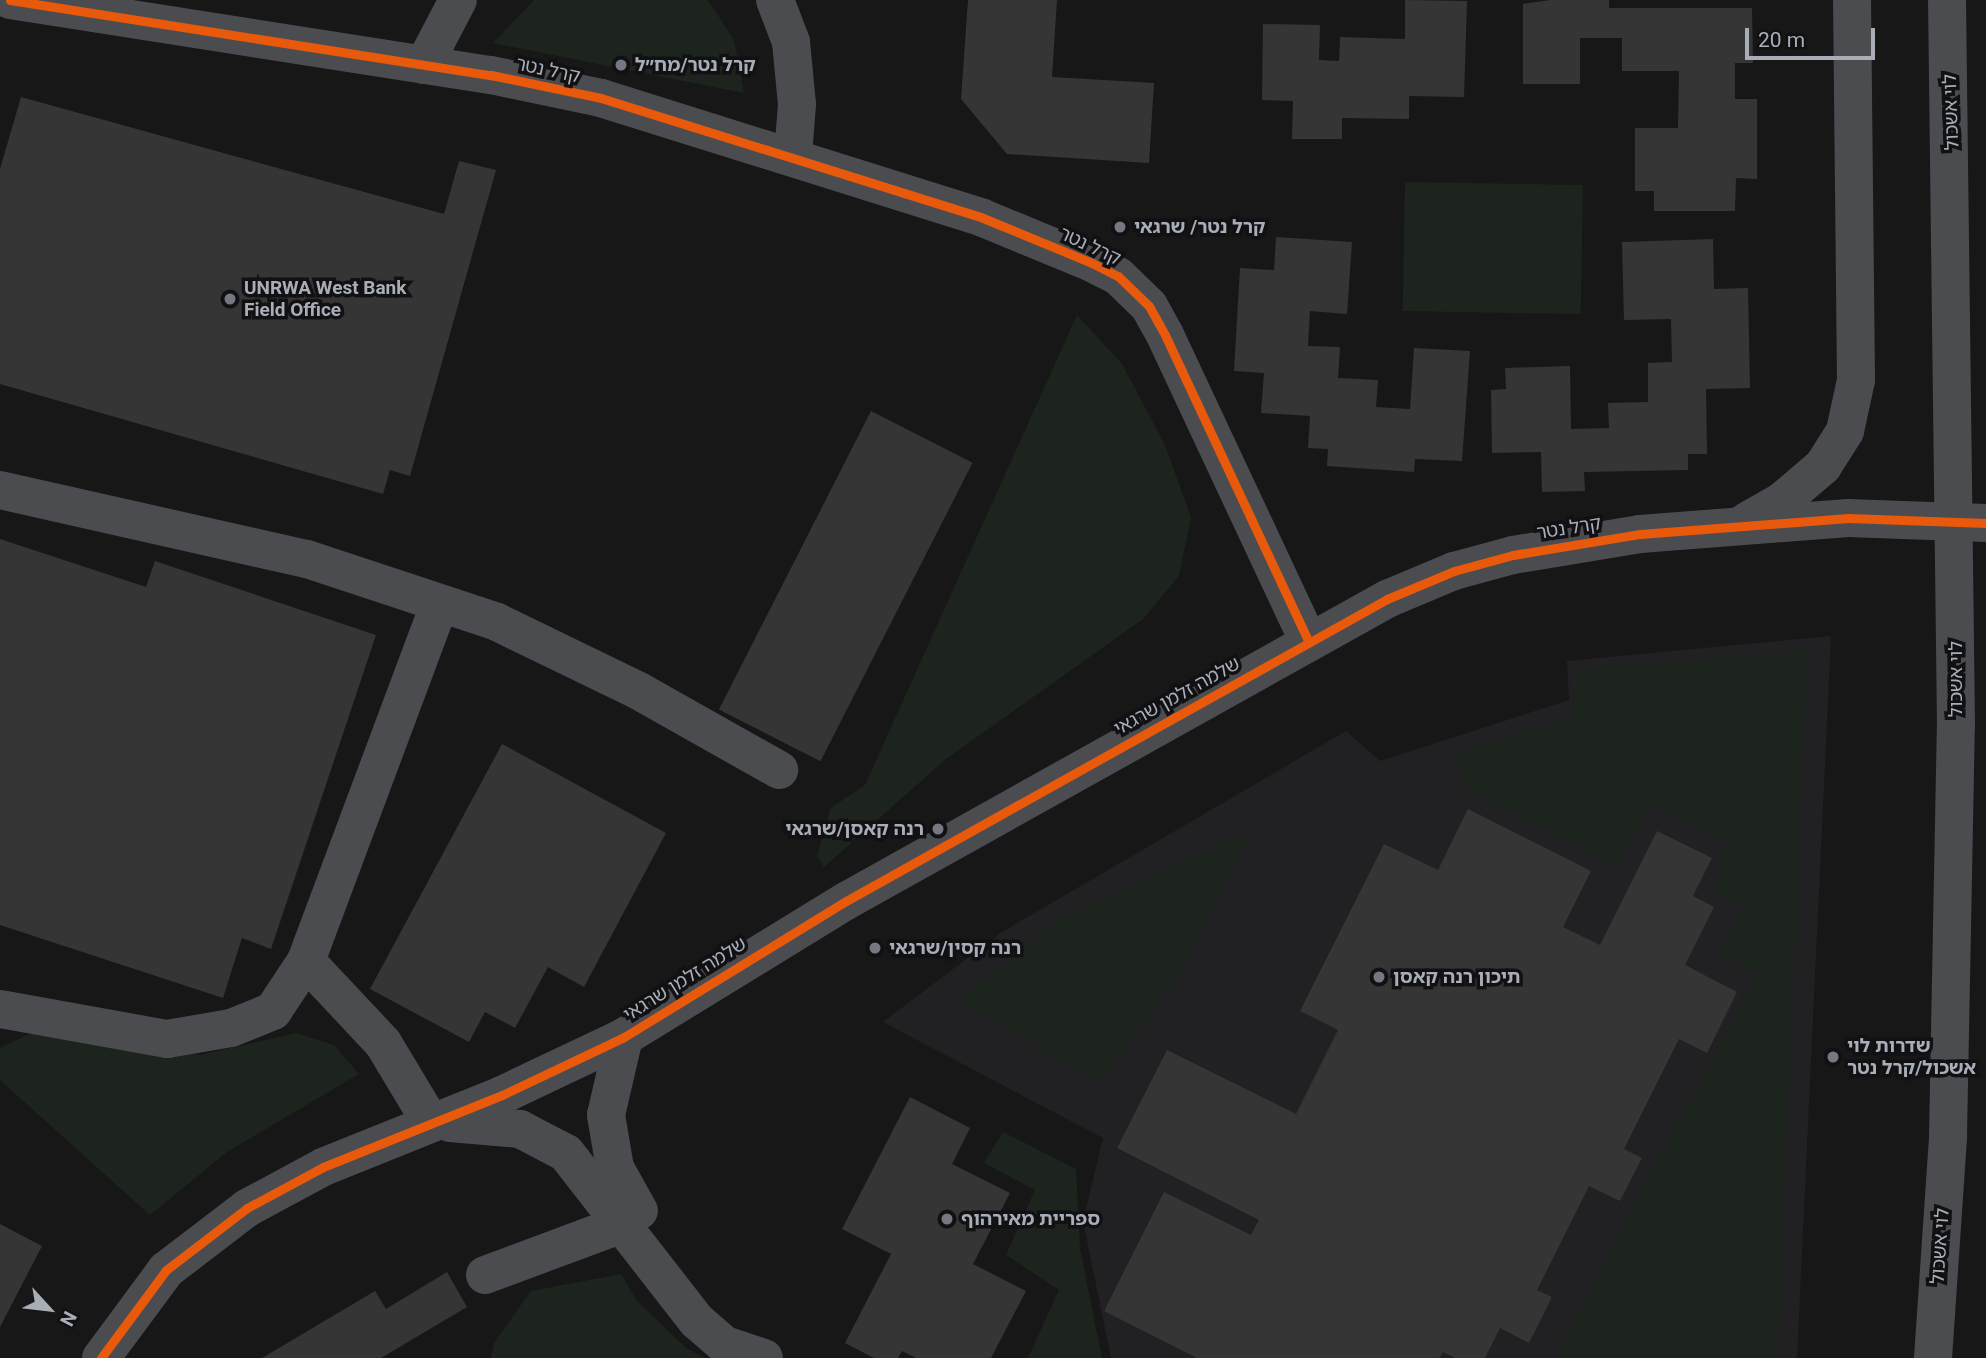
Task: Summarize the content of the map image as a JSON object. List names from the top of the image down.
{
  "streets": {
    "street": ["קרל נטר", "לוי אשכול", "שלמה זלמן שרגאי"]
  },
  "crossings": [
    ["קרל נטר", "לוי אשכול"],
    ["קרל נטר", "שלמה זלמן שרגאי"]
  ],
  "places": [
    "קרל נטר/מח״ל",
    "קרל נטר/ שרגאי",
    "UNRWA West Bank Field Office",
    "רנה קאסן/שרגאי",
    "רנה קסין/שרגאי",
    "תיכון רנה קאסן",
    "שדרות לוי אשכול/קרל נטר",
    "ספריית מאירהוף"
  ],
  "scale_bar": "20 m",
  "north": "bottom right"
}
